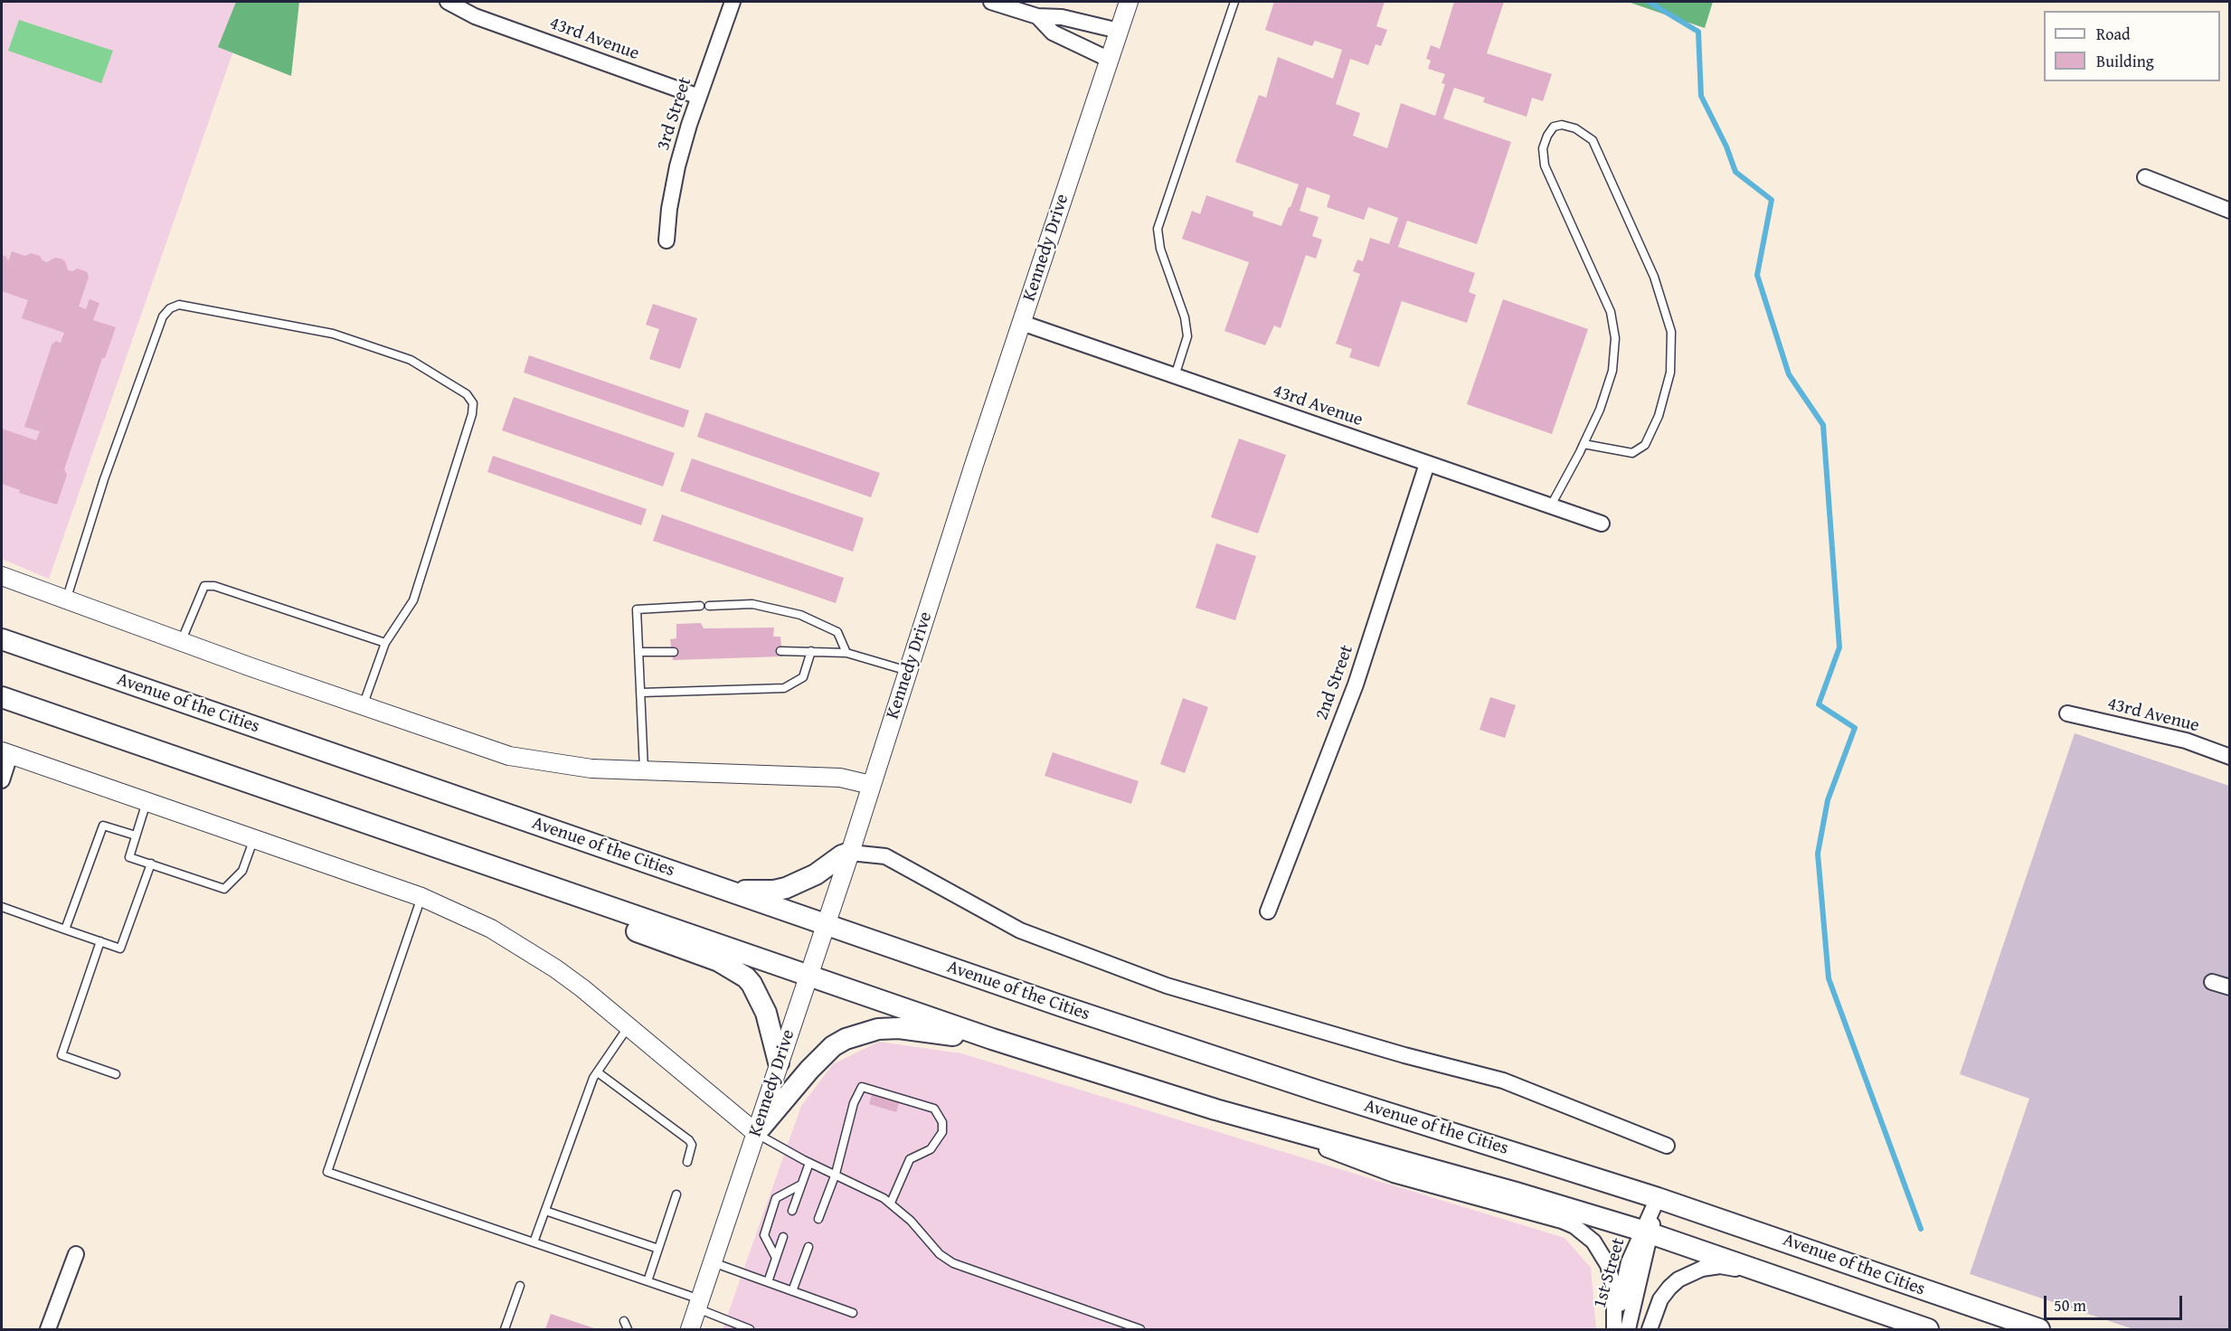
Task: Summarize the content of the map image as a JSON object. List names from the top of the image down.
{
  "streets": {
    "main road": ["Avenue of the Cities"],
    "street": [
      "43rd Avenue",
      "3rd Street",
      "Kennedy Drive",
      "2nd Street",
      "1st Street"
    ]
  },
  "crossings": [
    ["43rd Avenue", "3rd Street"],
    ["43rd Avenue", "Kennedy Drive"],
    ["43rd Avenue", "2nd Street"],
    ["Kennedy Drive", "Avenue of the Cities"],
    ["Avenue of the Cities", "1st Street"]
  ],
  "legend": ["Road", "Building"],
  "scale_bar": "50 m"
}
